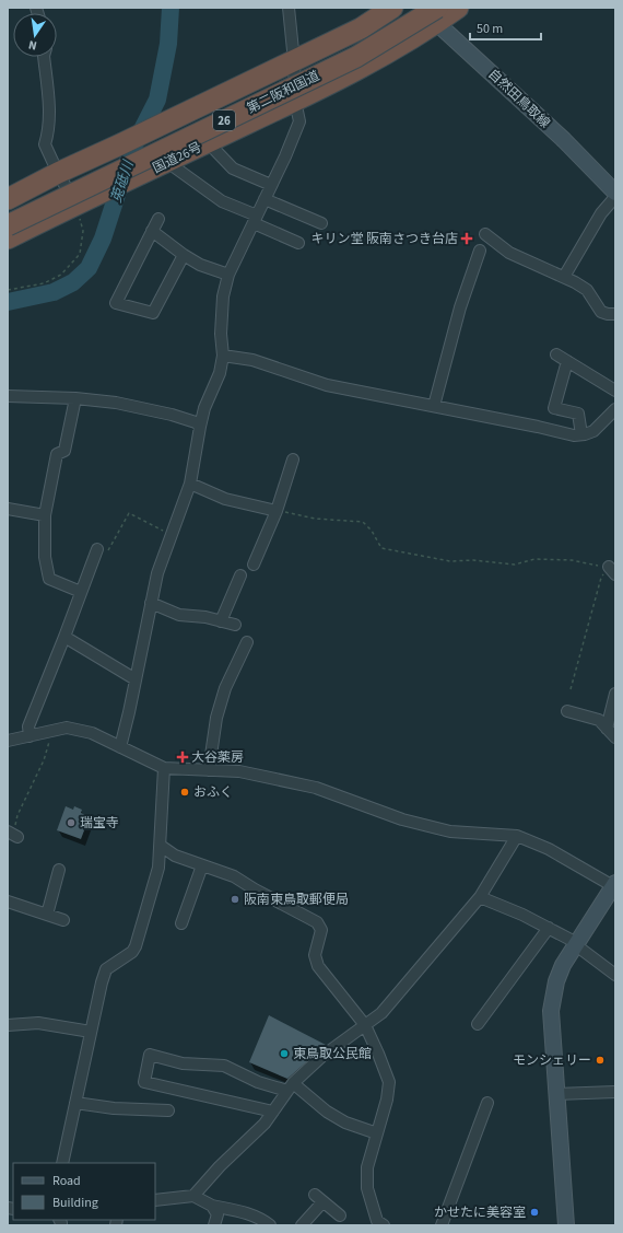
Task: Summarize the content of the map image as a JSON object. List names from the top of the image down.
{
  "streets": {
    "highway": ["第二阪和国道", "26", "国道26号"],
    "street": ["自然田鳥取線"]
  },
  "crossings": [
    ["第二阪和国道", "自然田鳥取線"],
    ["第二阪和国道", "国道26号"],
    ["自然田鳥取線", "国道26号"]
  ],
  "water": ["莵砥川"],
  "places": {
    "health": ["キリン堂 阪南さつき台店", "大谷薬房"],
    "other": [
      "おふく",
      "瑞宝寺",
      "阪南東鳥取郵便局",
      "東鳥取公民館",
      "モンシェリー",
      "かせたに美容室"
    ]
  },
  "legend": ["Road", "Building"],
  "scale_bar": "50 m",
  "north": "bottom"
}
